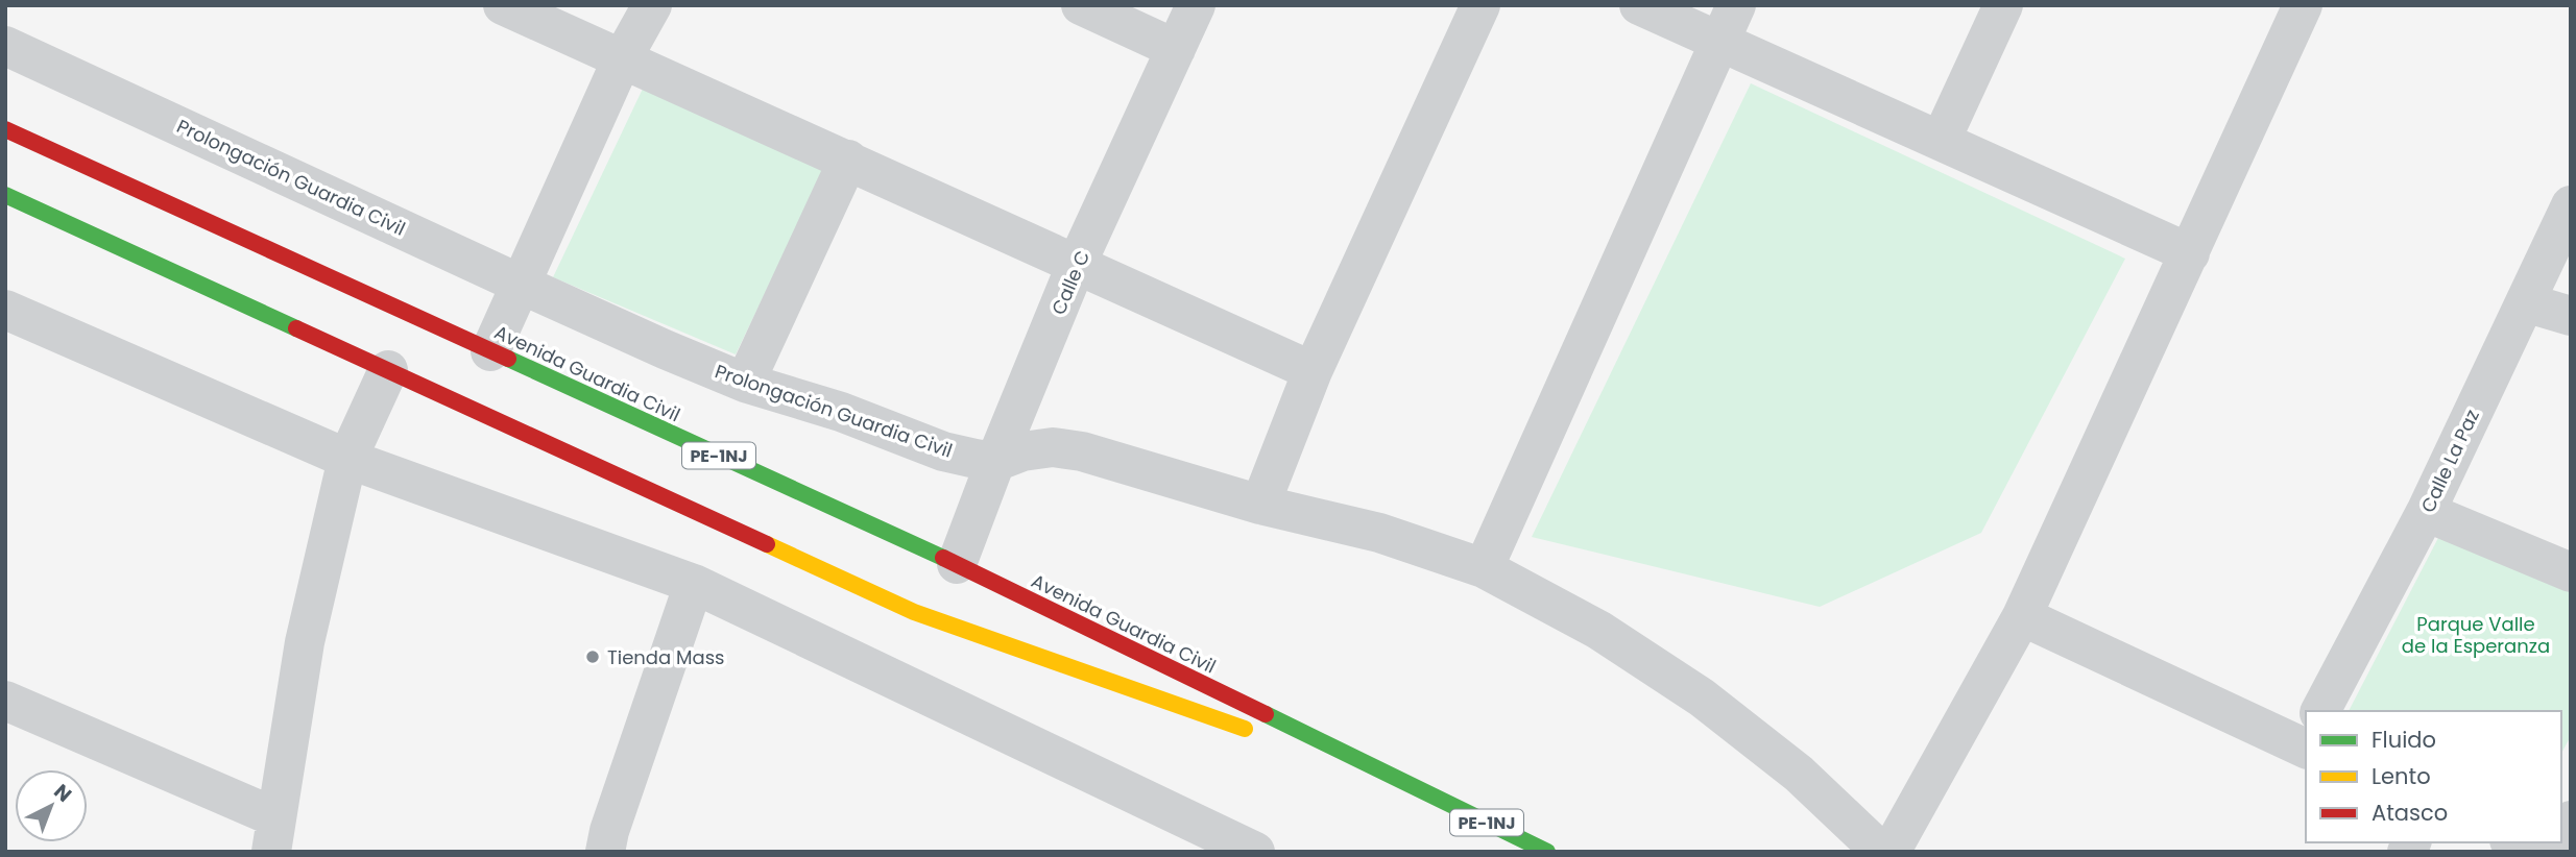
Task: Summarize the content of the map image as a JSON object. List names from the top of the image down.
{
  "streets": {
    "highway": ["Avenida Guardia Civil", "PE-1NJ"],
    "street": ["Prolongación Guardia Civil", "Calle C", "Calle La Paz"]
  },
  "crossings": [
    ["Prolongación Guardia Civil", "Calle C"],
    ["Calle C", "Avenida Guardia Civil"]
  ],
  "parks": ["Parque Valle de la Esperanza"],
  "places": ["Tienda Mass"],
  "legend": ["Fluido", "Lento", "Atasco"],
  "north": "top right"
}
